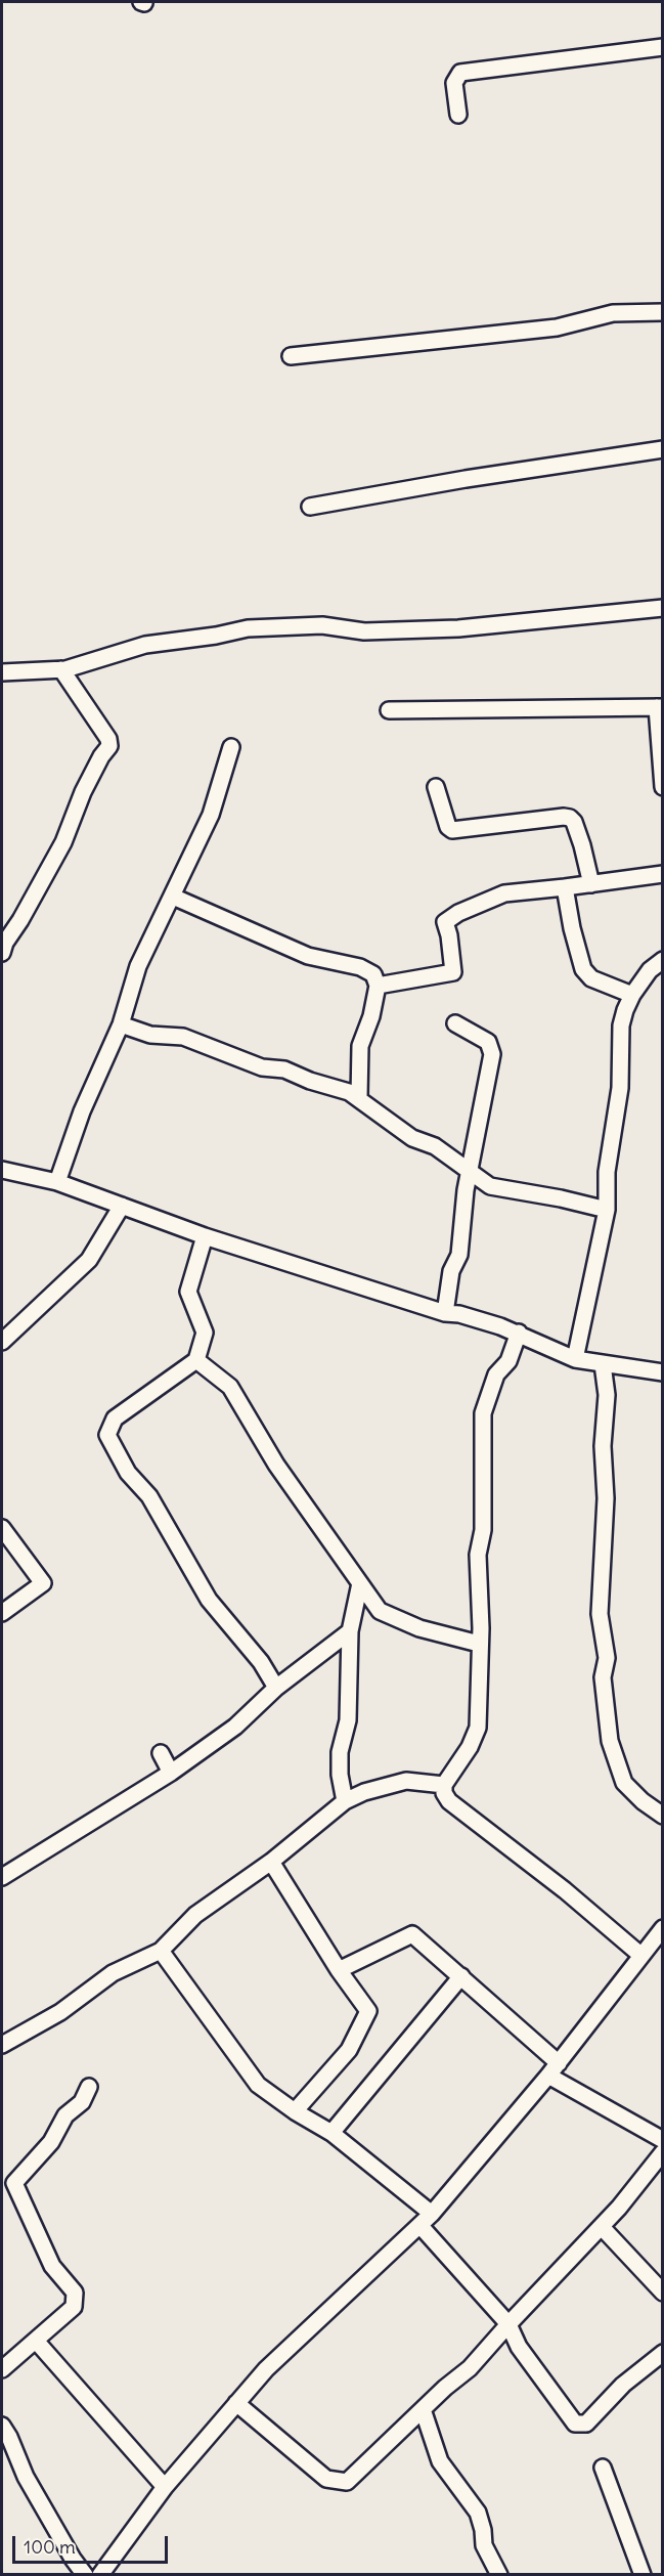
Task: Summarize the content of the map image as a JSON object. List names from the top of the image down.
{
  "scale_bar": "100 m"
}
